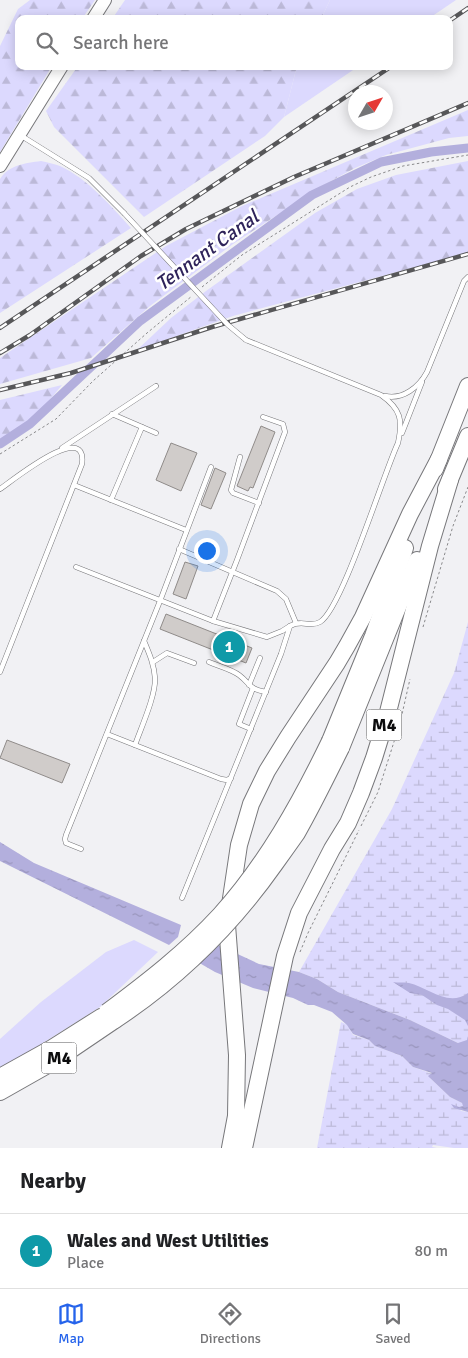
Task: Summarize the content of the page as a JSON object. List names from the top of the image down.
{
  "streets": {
    "highway": ["M4"]
  },
  "water": ["Tennant Canal"],
  "north": "top right",
  "page": {
    "search": "Search here",
    "pins": "1",
    "heading": "Nearby",
    "list": [
      {
        "mark": "1",
        "name": "Wales and West Utilities",
        "note": "Place",
        "value": "80 m"
      }
    ],
    "nav": ["Map", "Directions", "Saved"]
  }
}
